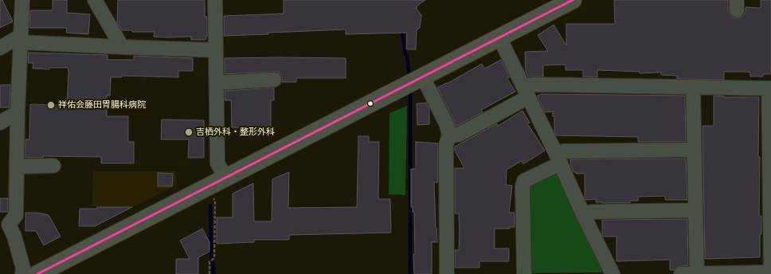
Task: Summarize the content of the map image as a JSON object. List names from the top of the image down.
{
  "places": ["祥佑会藤田胃腸科病院", "吉栖外科・整形外科"]
}
